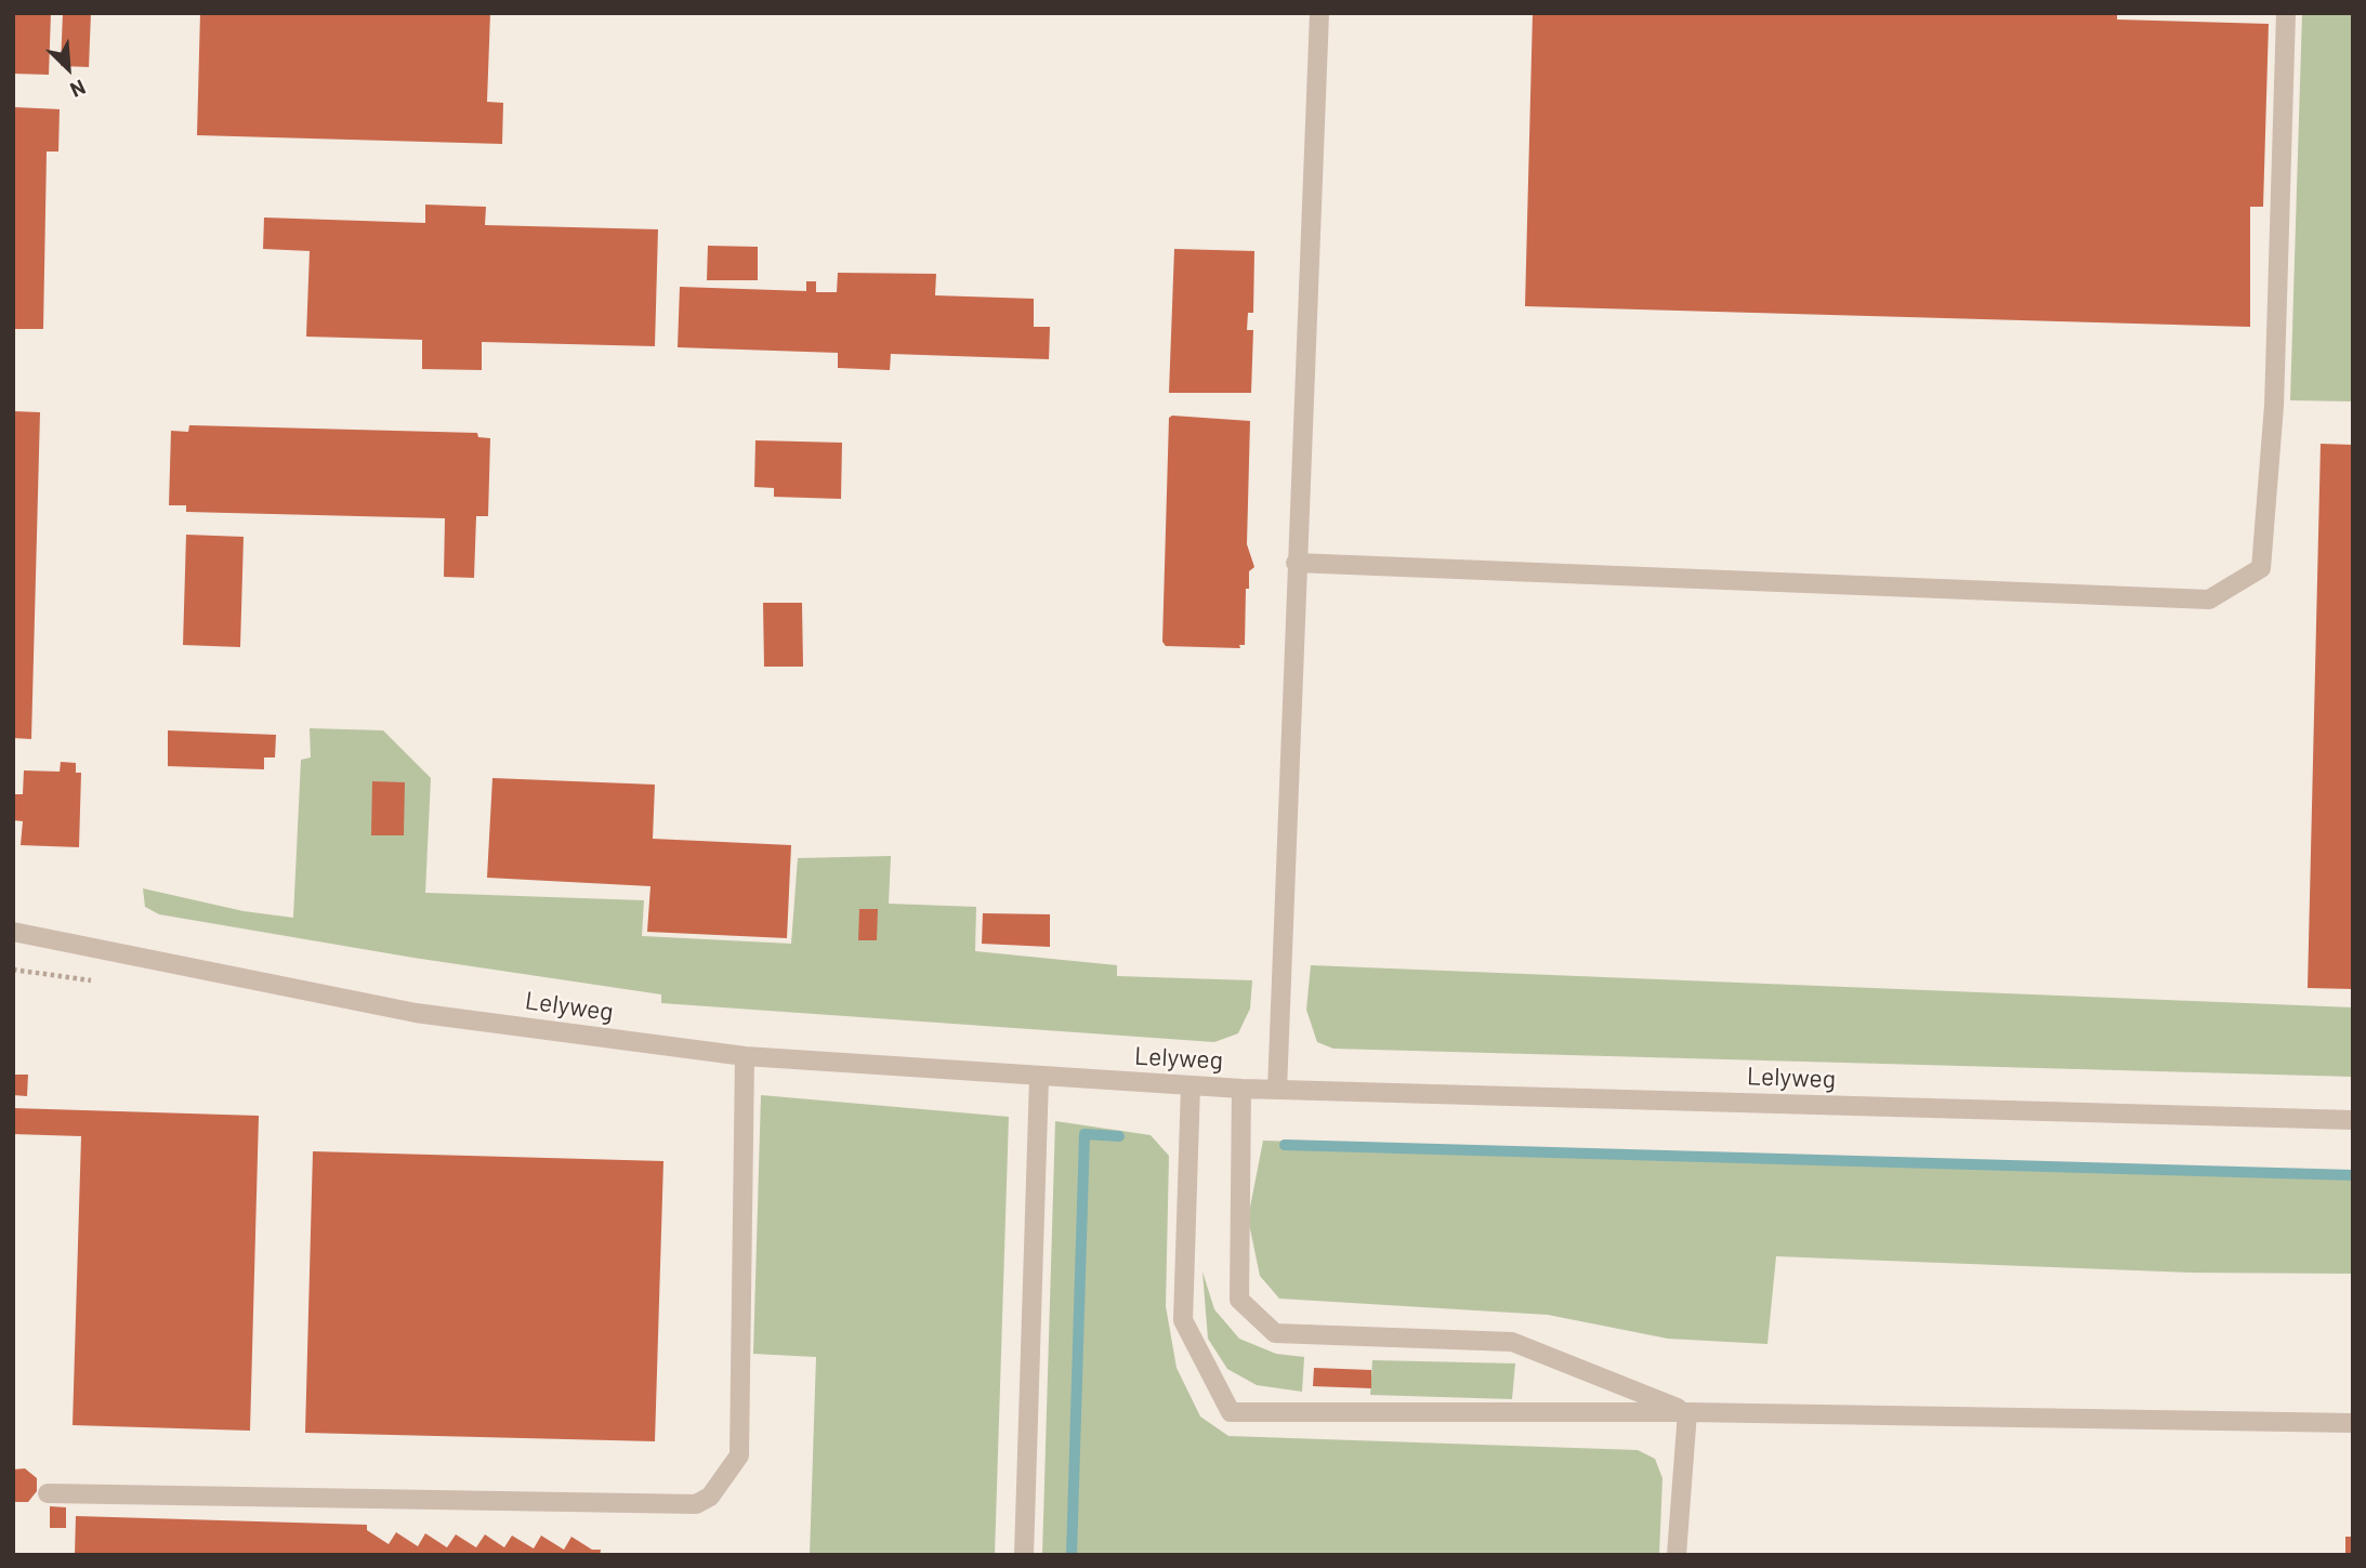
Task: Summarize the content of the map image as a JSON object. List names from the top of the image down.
{
  "streets": {
    "street": ["Lelyweg"]
  },
  "north": "bottom right"
}
